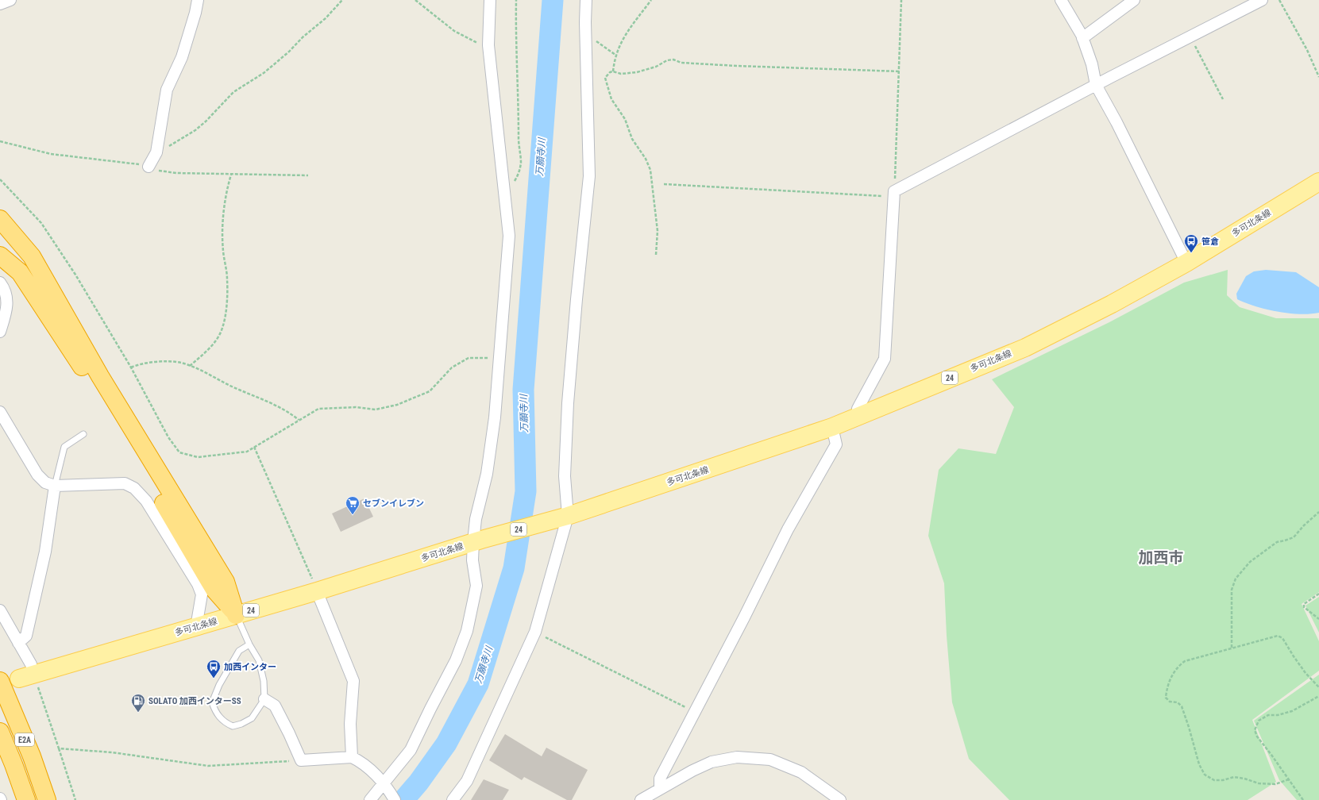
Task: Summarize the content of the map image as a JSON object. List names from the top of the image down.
{
  "streets": {
    "highway": ["E2A"],
    "main road": ["多可北条線", "24"]
  },
  "districts": ["加西市"],
  "water": ["万願寺川"],
  "places": {
    "bus stop": ["笹倉", "加西インター"],
    "supermarket": ["セブンイレブン"],
    "fuel station": ["SOLATO 加西インターSS"]
  }
}
